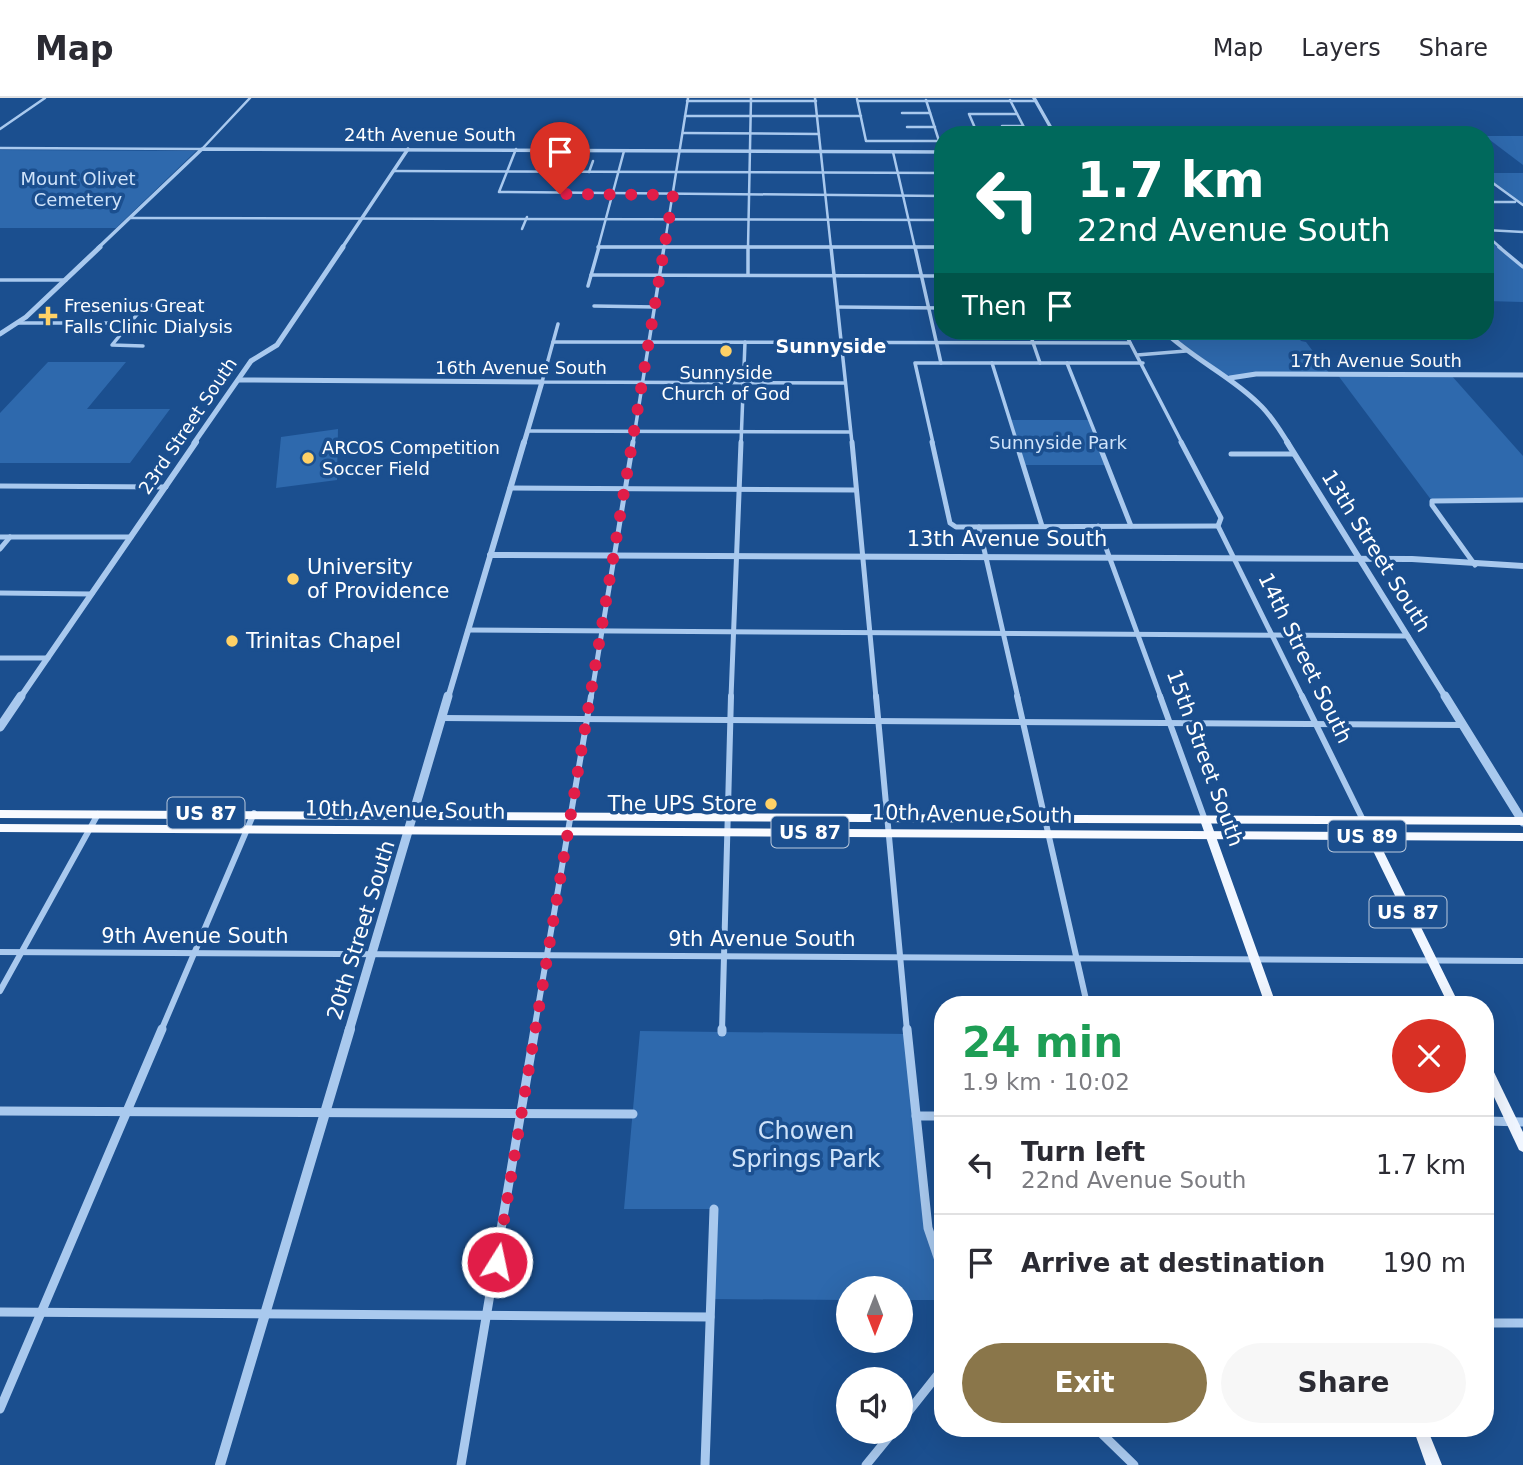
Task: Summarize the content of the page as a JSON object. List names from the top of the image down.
{
  "streets": {
    "highway": ["10th Avenue South", "US 87", "US 89"],
    "main road": ["14th Street South", "15th Street South"],
    "street": [
      "24th Avenue South",
      "17th Avenue South",
      "16th Avenue South",
      "23rd Street South",
      "13th Avenue South",
      "13th Street South",
      "20th Street South",
      "9th Avenue South"
    ]
  },
  "crossings": [
    ["24th Avenue South", "23rd Street South"],
    ["17th Avenue South", "13th Street South"],
    ["16th Avenue South", "23rd Street South"],
    ["16th Avenue South", "20th Street South"],
    ["13th Avenue South", "13th Street South"],
    ["13th Avenue South", "14th Street South"],
    ["13th Avenue South", "15th Street South"],
    ["13th Avenue South", "20th Street South"],
    ["13th Street South", "10th Avenue South"],
    ["14th Street South", "10th Avenue South"],
    ["14th Street South", "9th Avenue South"],
    ["15th Street South", "10th Avenue South"],
    ["15th Street South", "9th Avenue South"],
    ["10th Avenue South", "20th Street South"],
    ["20th Street South", "9th Avenue South"]
  ],
  "districts": ["Sunnyside"],
  "parks": ["Mount Olivet Cemetery", "Sunnyside Park", "Chowen Springs Park"],
  "places": {
    "health": ["Fresenius Great Falls Clinic Dialysis"],
    "other": [
      "Sunnyside Church of God",
      "ARCOS Competition Soccer Field",
      "University of Providence",
      "Trinitas Chapel",
      "The UPS Store"
    ]
  },
  "north": "bottom",
  "page": {
    "header": "Map",
    "nav": ["Map", "Layers", "Share"],
    "turn": ["1.7 km", "22nd Avenue South"],
    "then": "Then",
    "heading": ["24 min", "1.9 km · 10:02"],
    "list": [
      {
        "name": "Turn left",
        "note": "22nd Avenue South",
        "value": "1.7 km"
      },
      {
        "name": "Arrive at destination",
        "value": "190 m"
      }
    ],
    "buttons": ["Exit", "Share"]
  }
}
